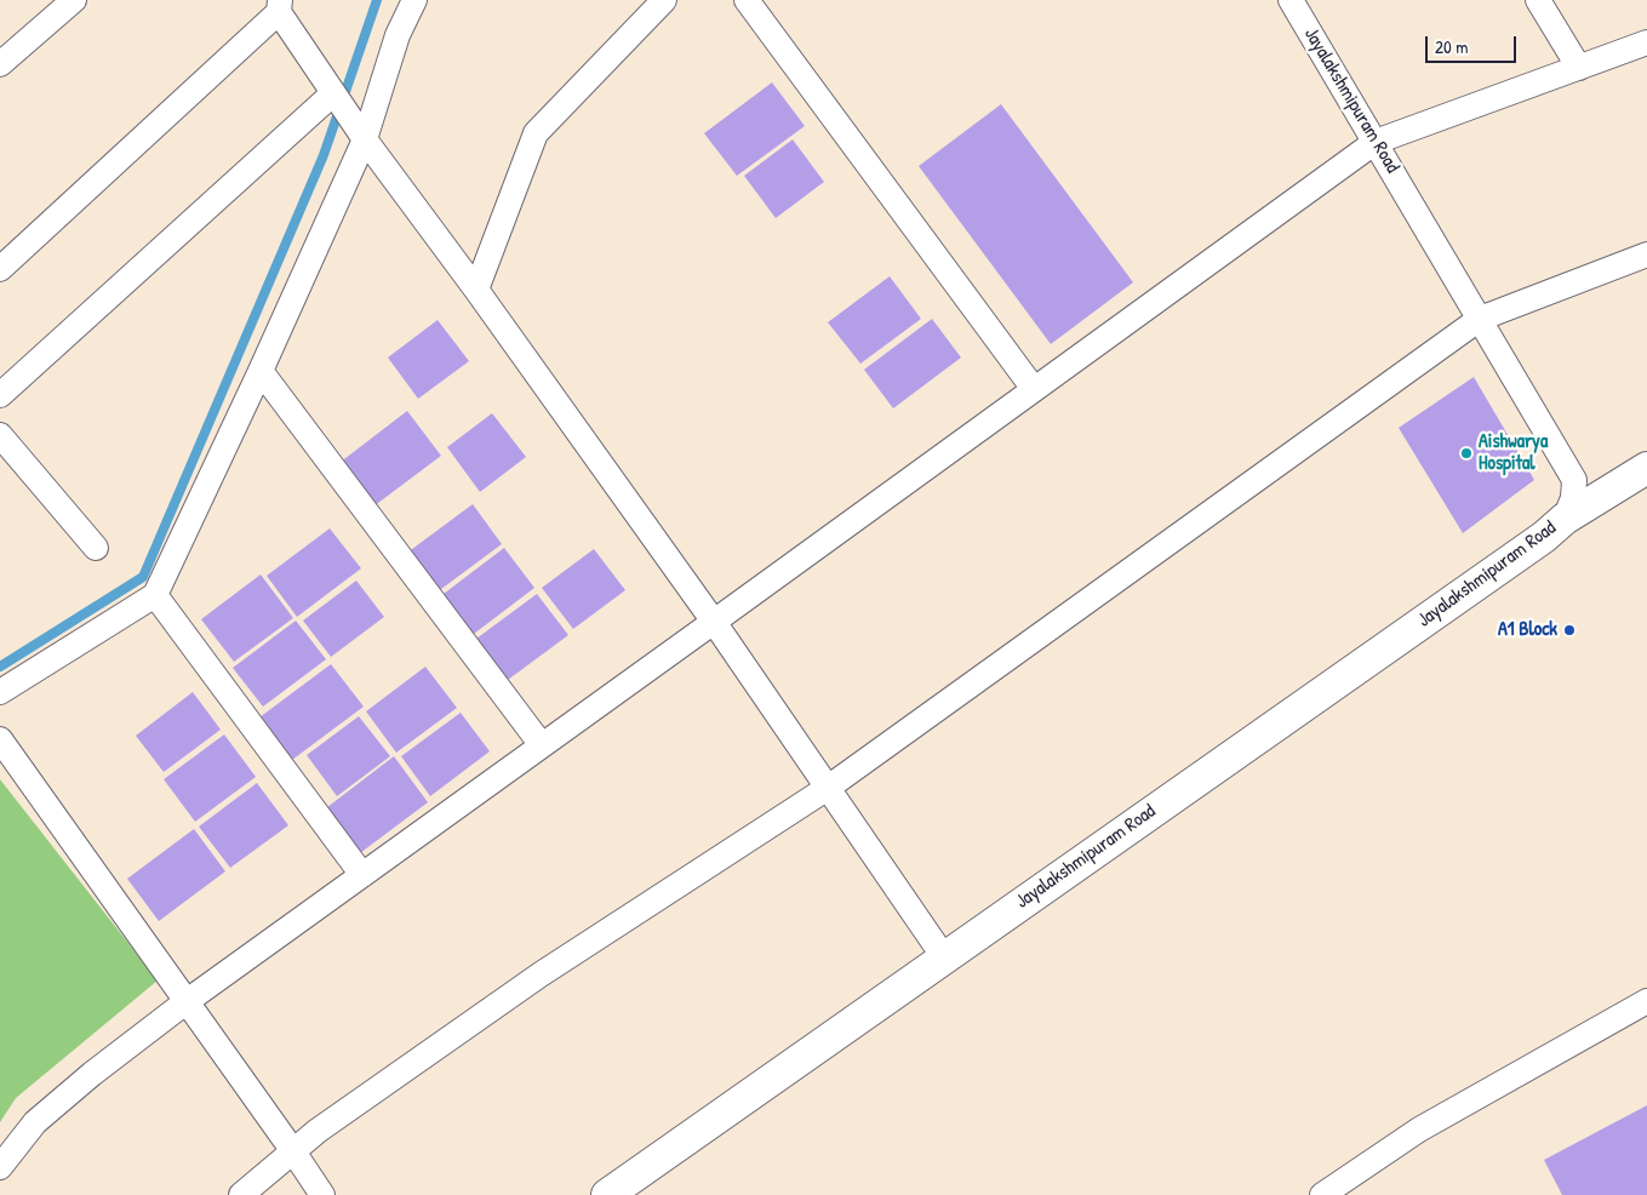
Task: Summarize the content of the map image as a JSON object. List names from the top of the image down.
{
  "streets": {
    "street": ["Jayalakshmipuram Road"]
  },
  "places": ["Aishwarya Hospital", "A1 Block"],
  "scale_bar": "20 m"
}
